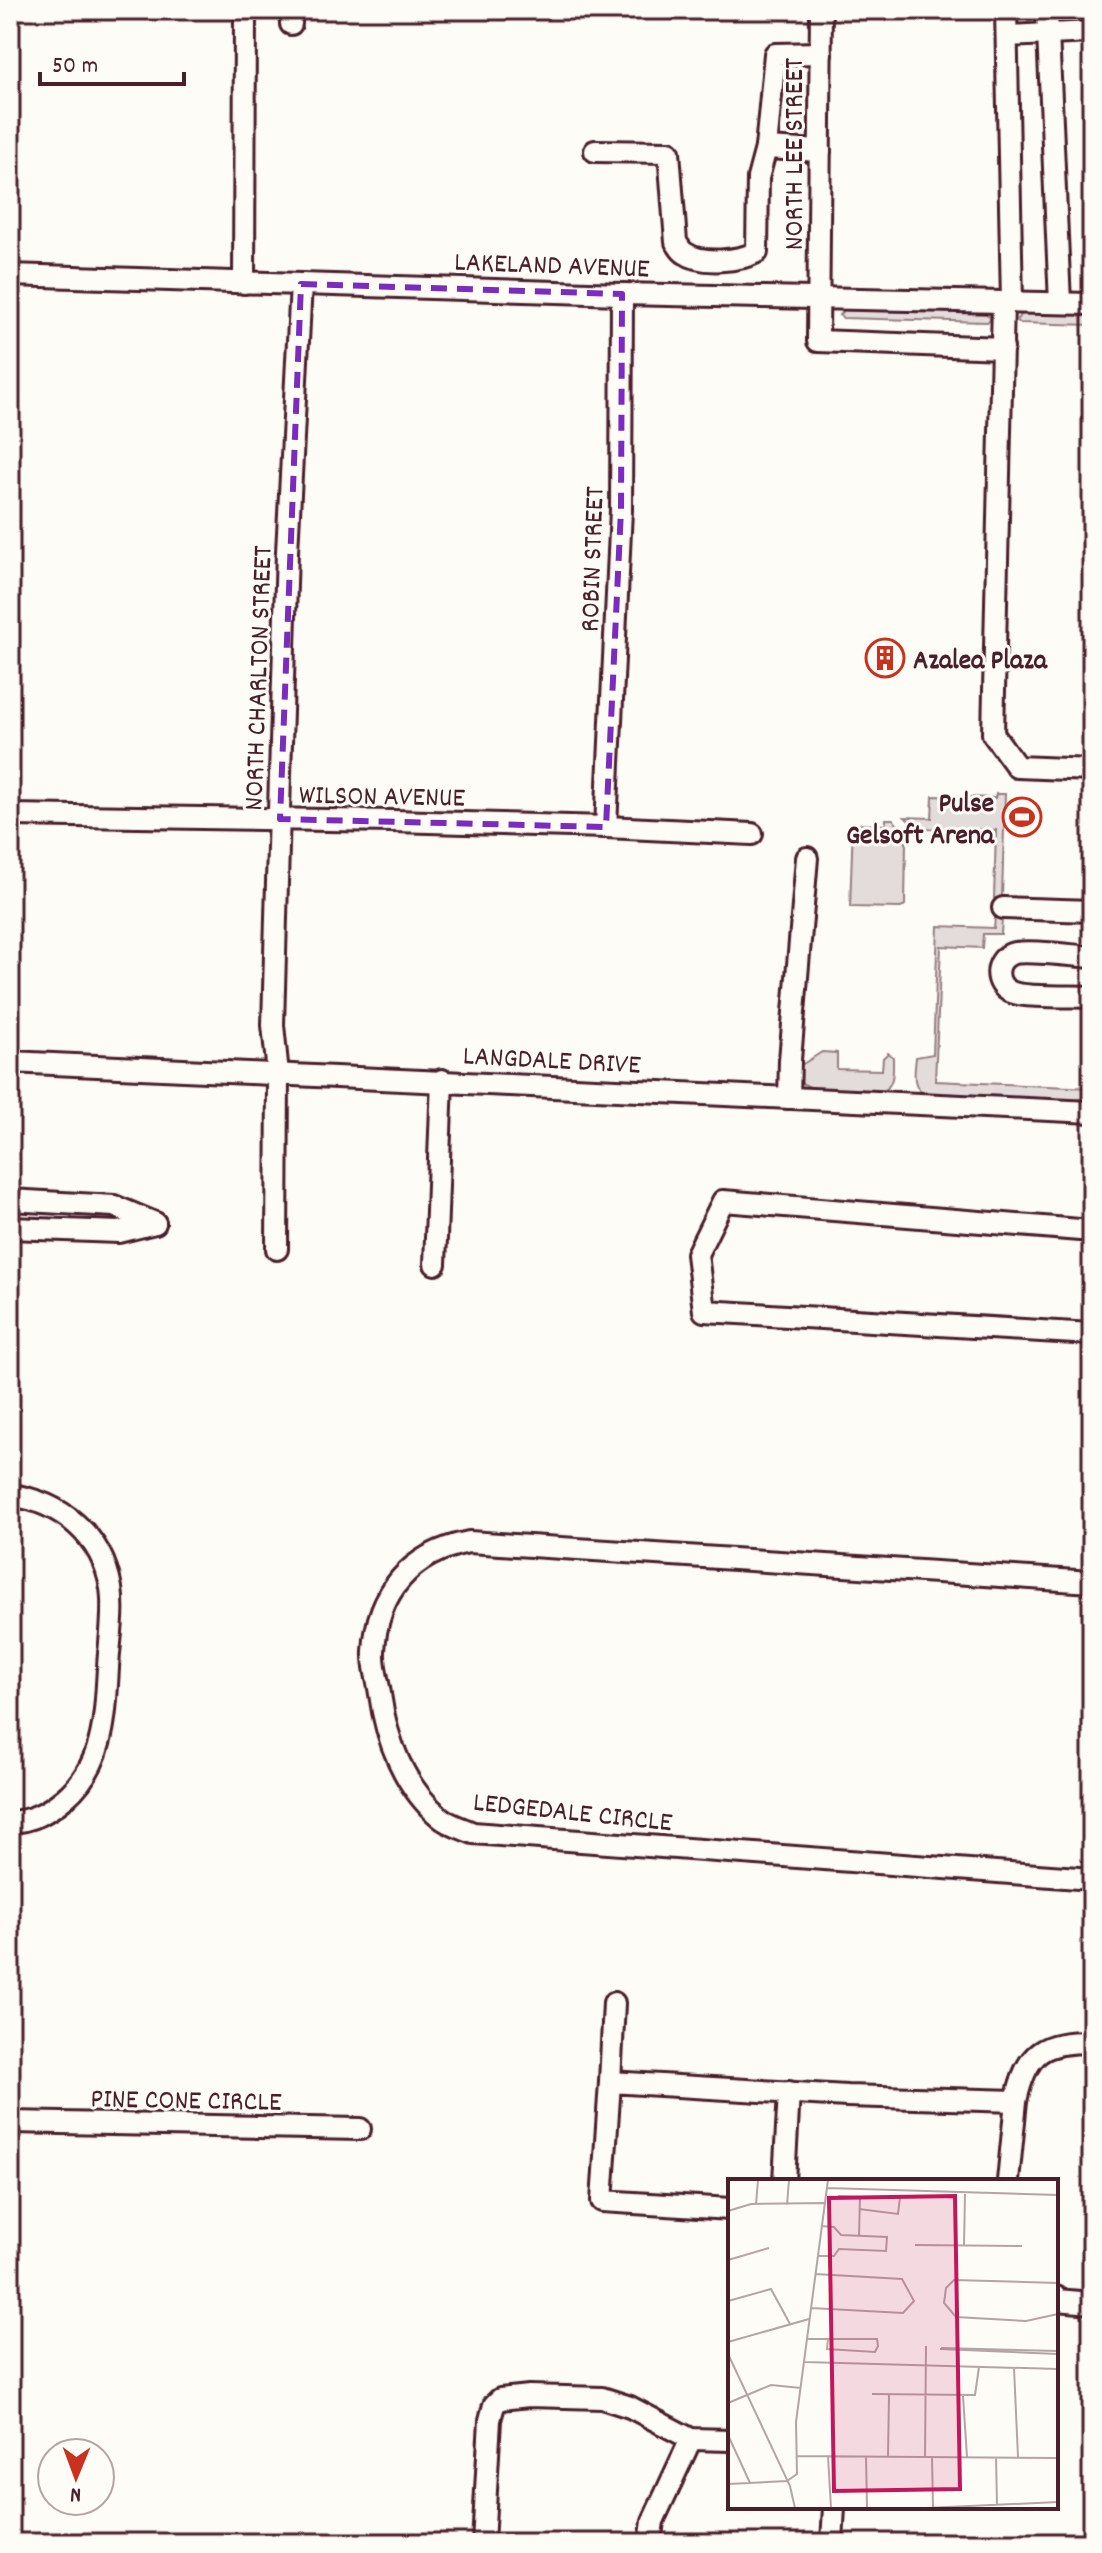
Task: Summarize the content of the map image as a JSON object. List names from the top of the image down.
{
  "streets": {
    "street": [
      "NORTH LEE STREET",
      "LAKELAND AVENUE",
      "ROBIN STREET",
      "NORTH CHARLTON STREET",
      "WILSON AVENUE",
      "LANGDALE DRIVE",
      "LEDGEDALE CIRCLE",
      "PINE CONE CIRCLE"
    ]
  },
  "crossings": [
    ["NORTH LEE STREET", "LAKELAND AVENUE"],
    ["LAKELAND AVENUE", "ROBIN STREET"],
    ["LAKELAND AVENUE", "NORTH CHARLTON STREET"],
    ["ROBIN STREET", "WILSON AVENUE"],
    ["NORTH CHARLTON STREET", "WILSON AVENUE"],
    ["NORTH CHARLTON STREET", "LANGDALE DRIVE"]
  ],
  "places": {
    "building": ["Azalea Plaza"],
    "sports": ["Pulse Gelsoft Arena"]
  },
  "scale_bar": "50 m",
  "north": "bottom"
}
